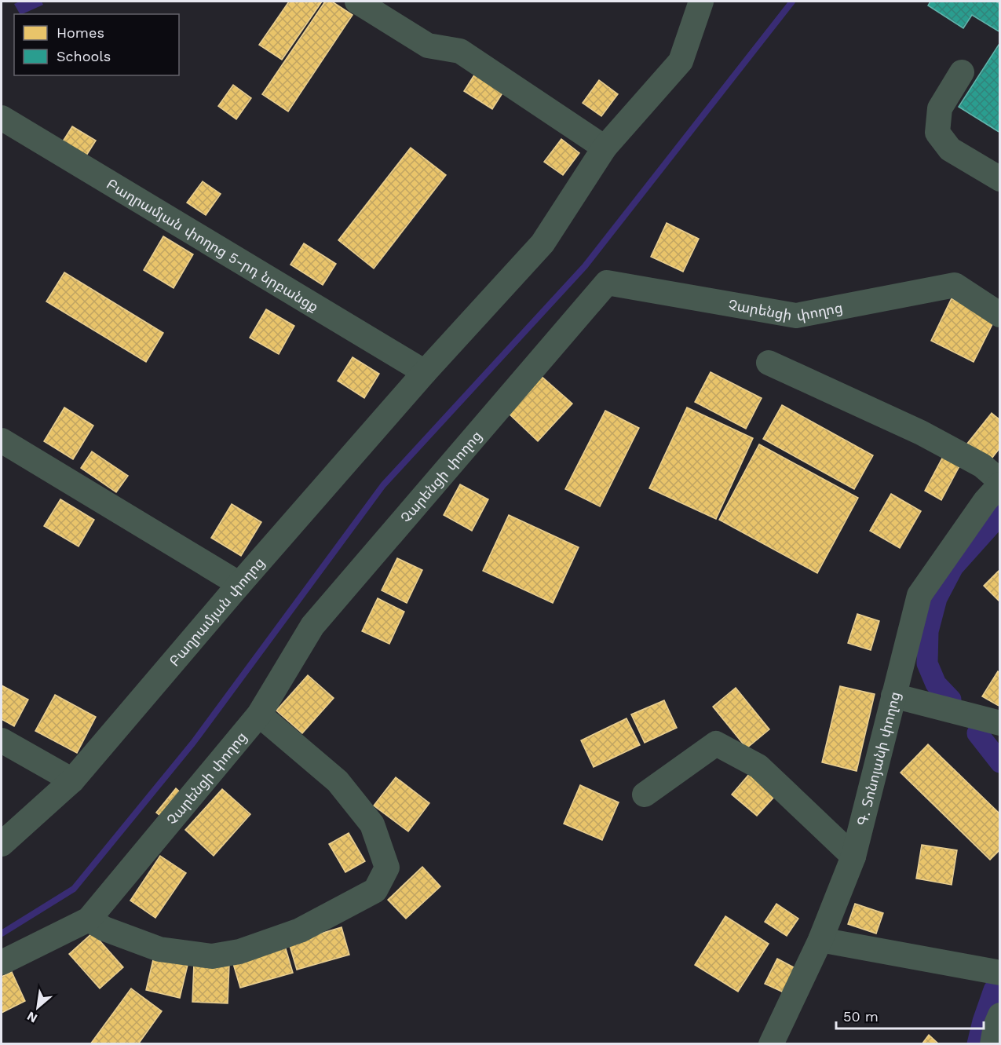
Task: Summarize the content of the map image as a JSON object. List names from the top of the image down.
{
  "streets": {
    "street": [
      "Բաղրամյան փողոց 5-րդ նրբանցք",
      "Չարենցի փողոց",
      "Բաղրամյան փողոց",
      "Գ. Տոնոյանի փողոց"
    ]
  },
  "crossings": [
    ["Բաղրամյան փողոց 5-րդ նրբանցք", "Բաղրամյան փողոց"]
  ],
  "legend": ["Homes", "Schools"],
  "scale_bar": "50 m",
  "north": "bottom left"
}
